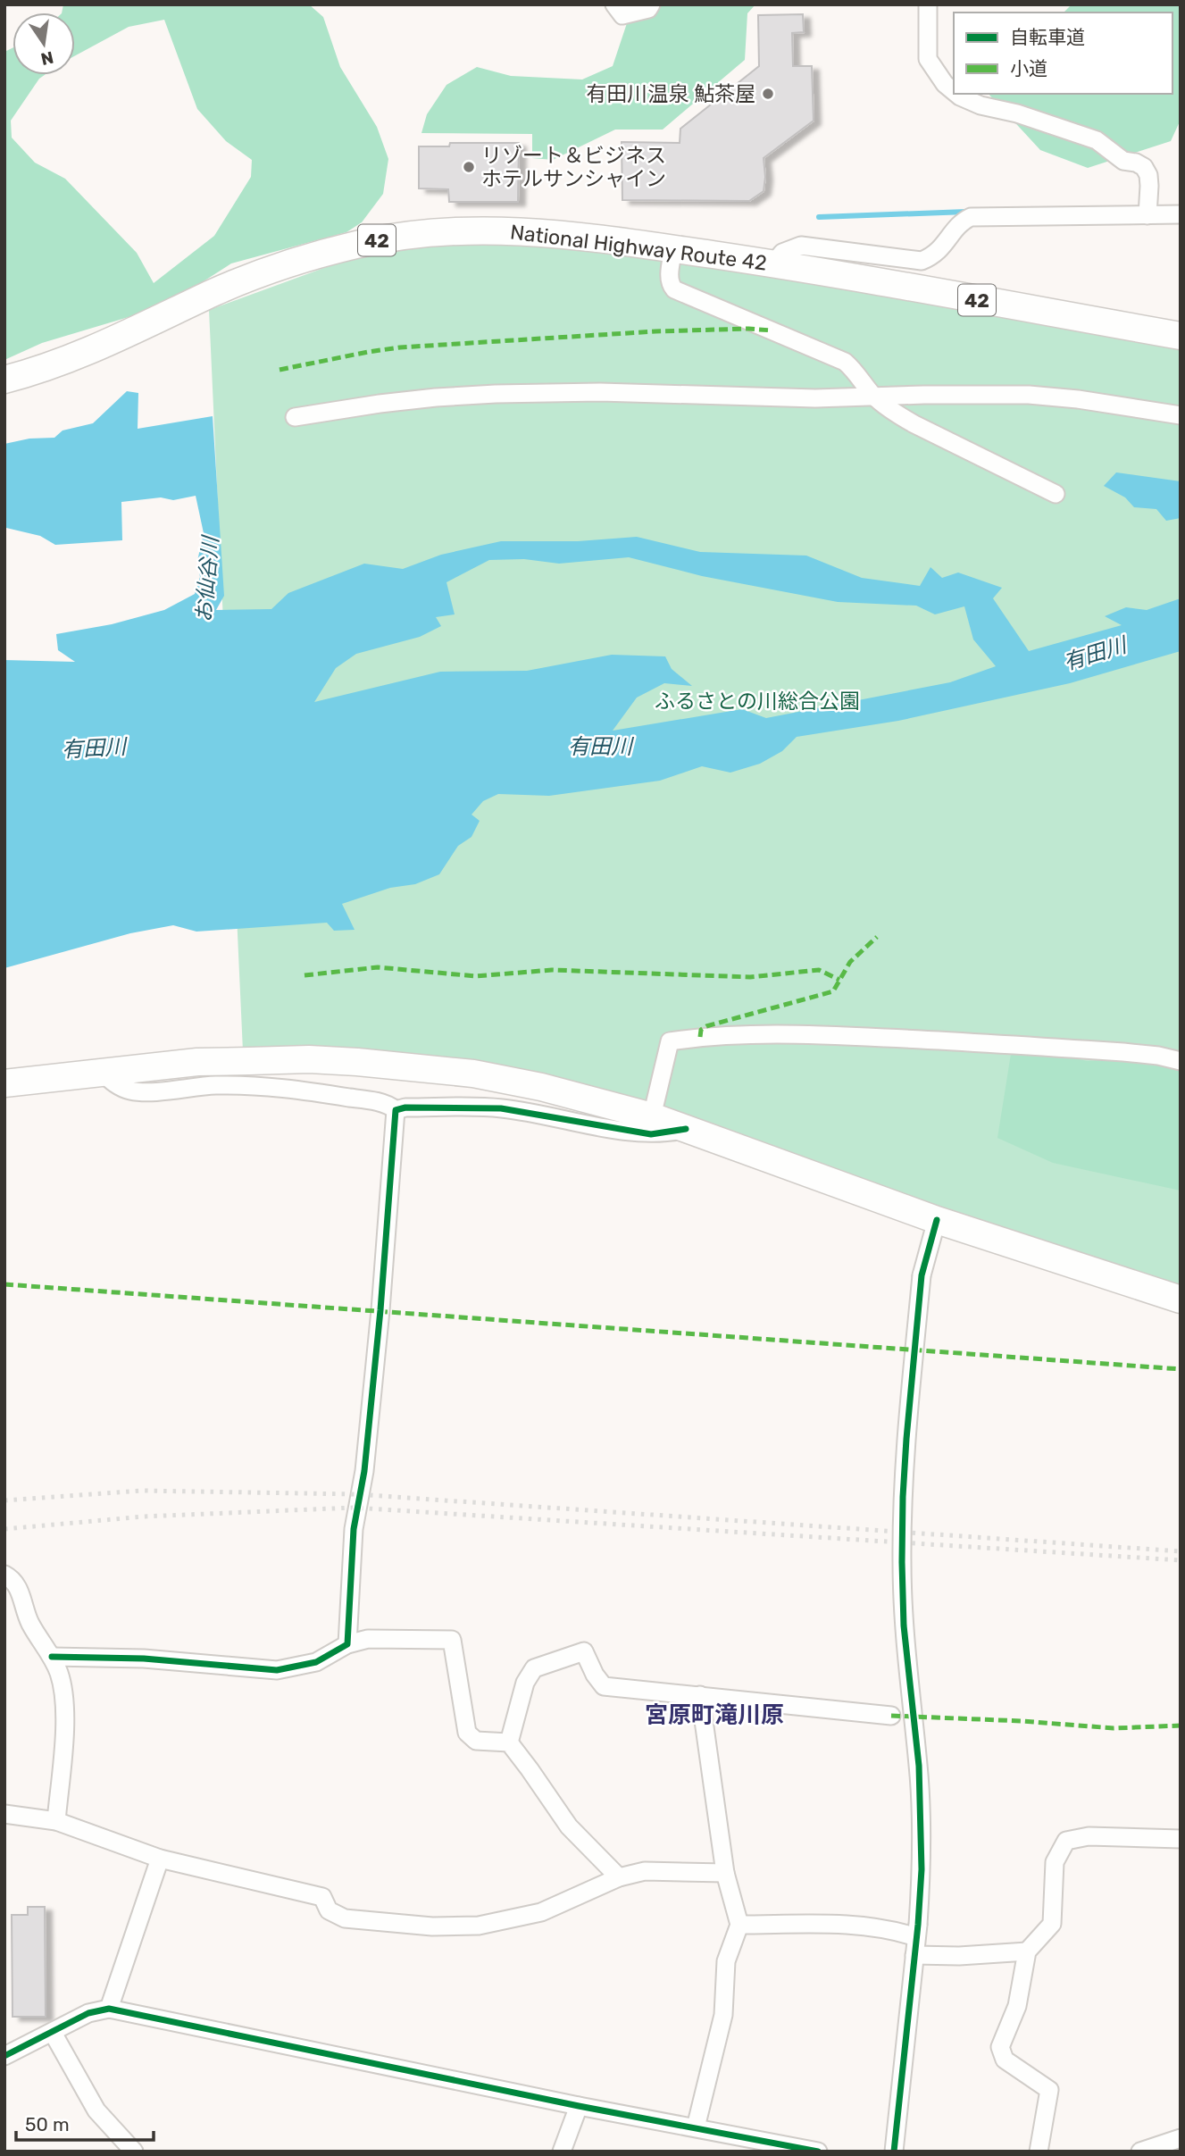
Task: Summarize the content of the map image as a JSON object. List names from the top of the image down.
{
  "streets": {
    "highway": ["42", "National Highway Route 42"]
  },
  "districts": ["宮原町滝川原"],
  "water": ["お仙谷川", "有田川"],
  "parks": ["ふるさとの川総合公園"],
  "places": ["有田川温泉 鮎茶屋", "リゾート＆ビジネス ホテルサンシャイン"],
  "legend": ["自転車道", "小道"],
  "scale_bar": "50 m",
  "north": "bottom"
}
